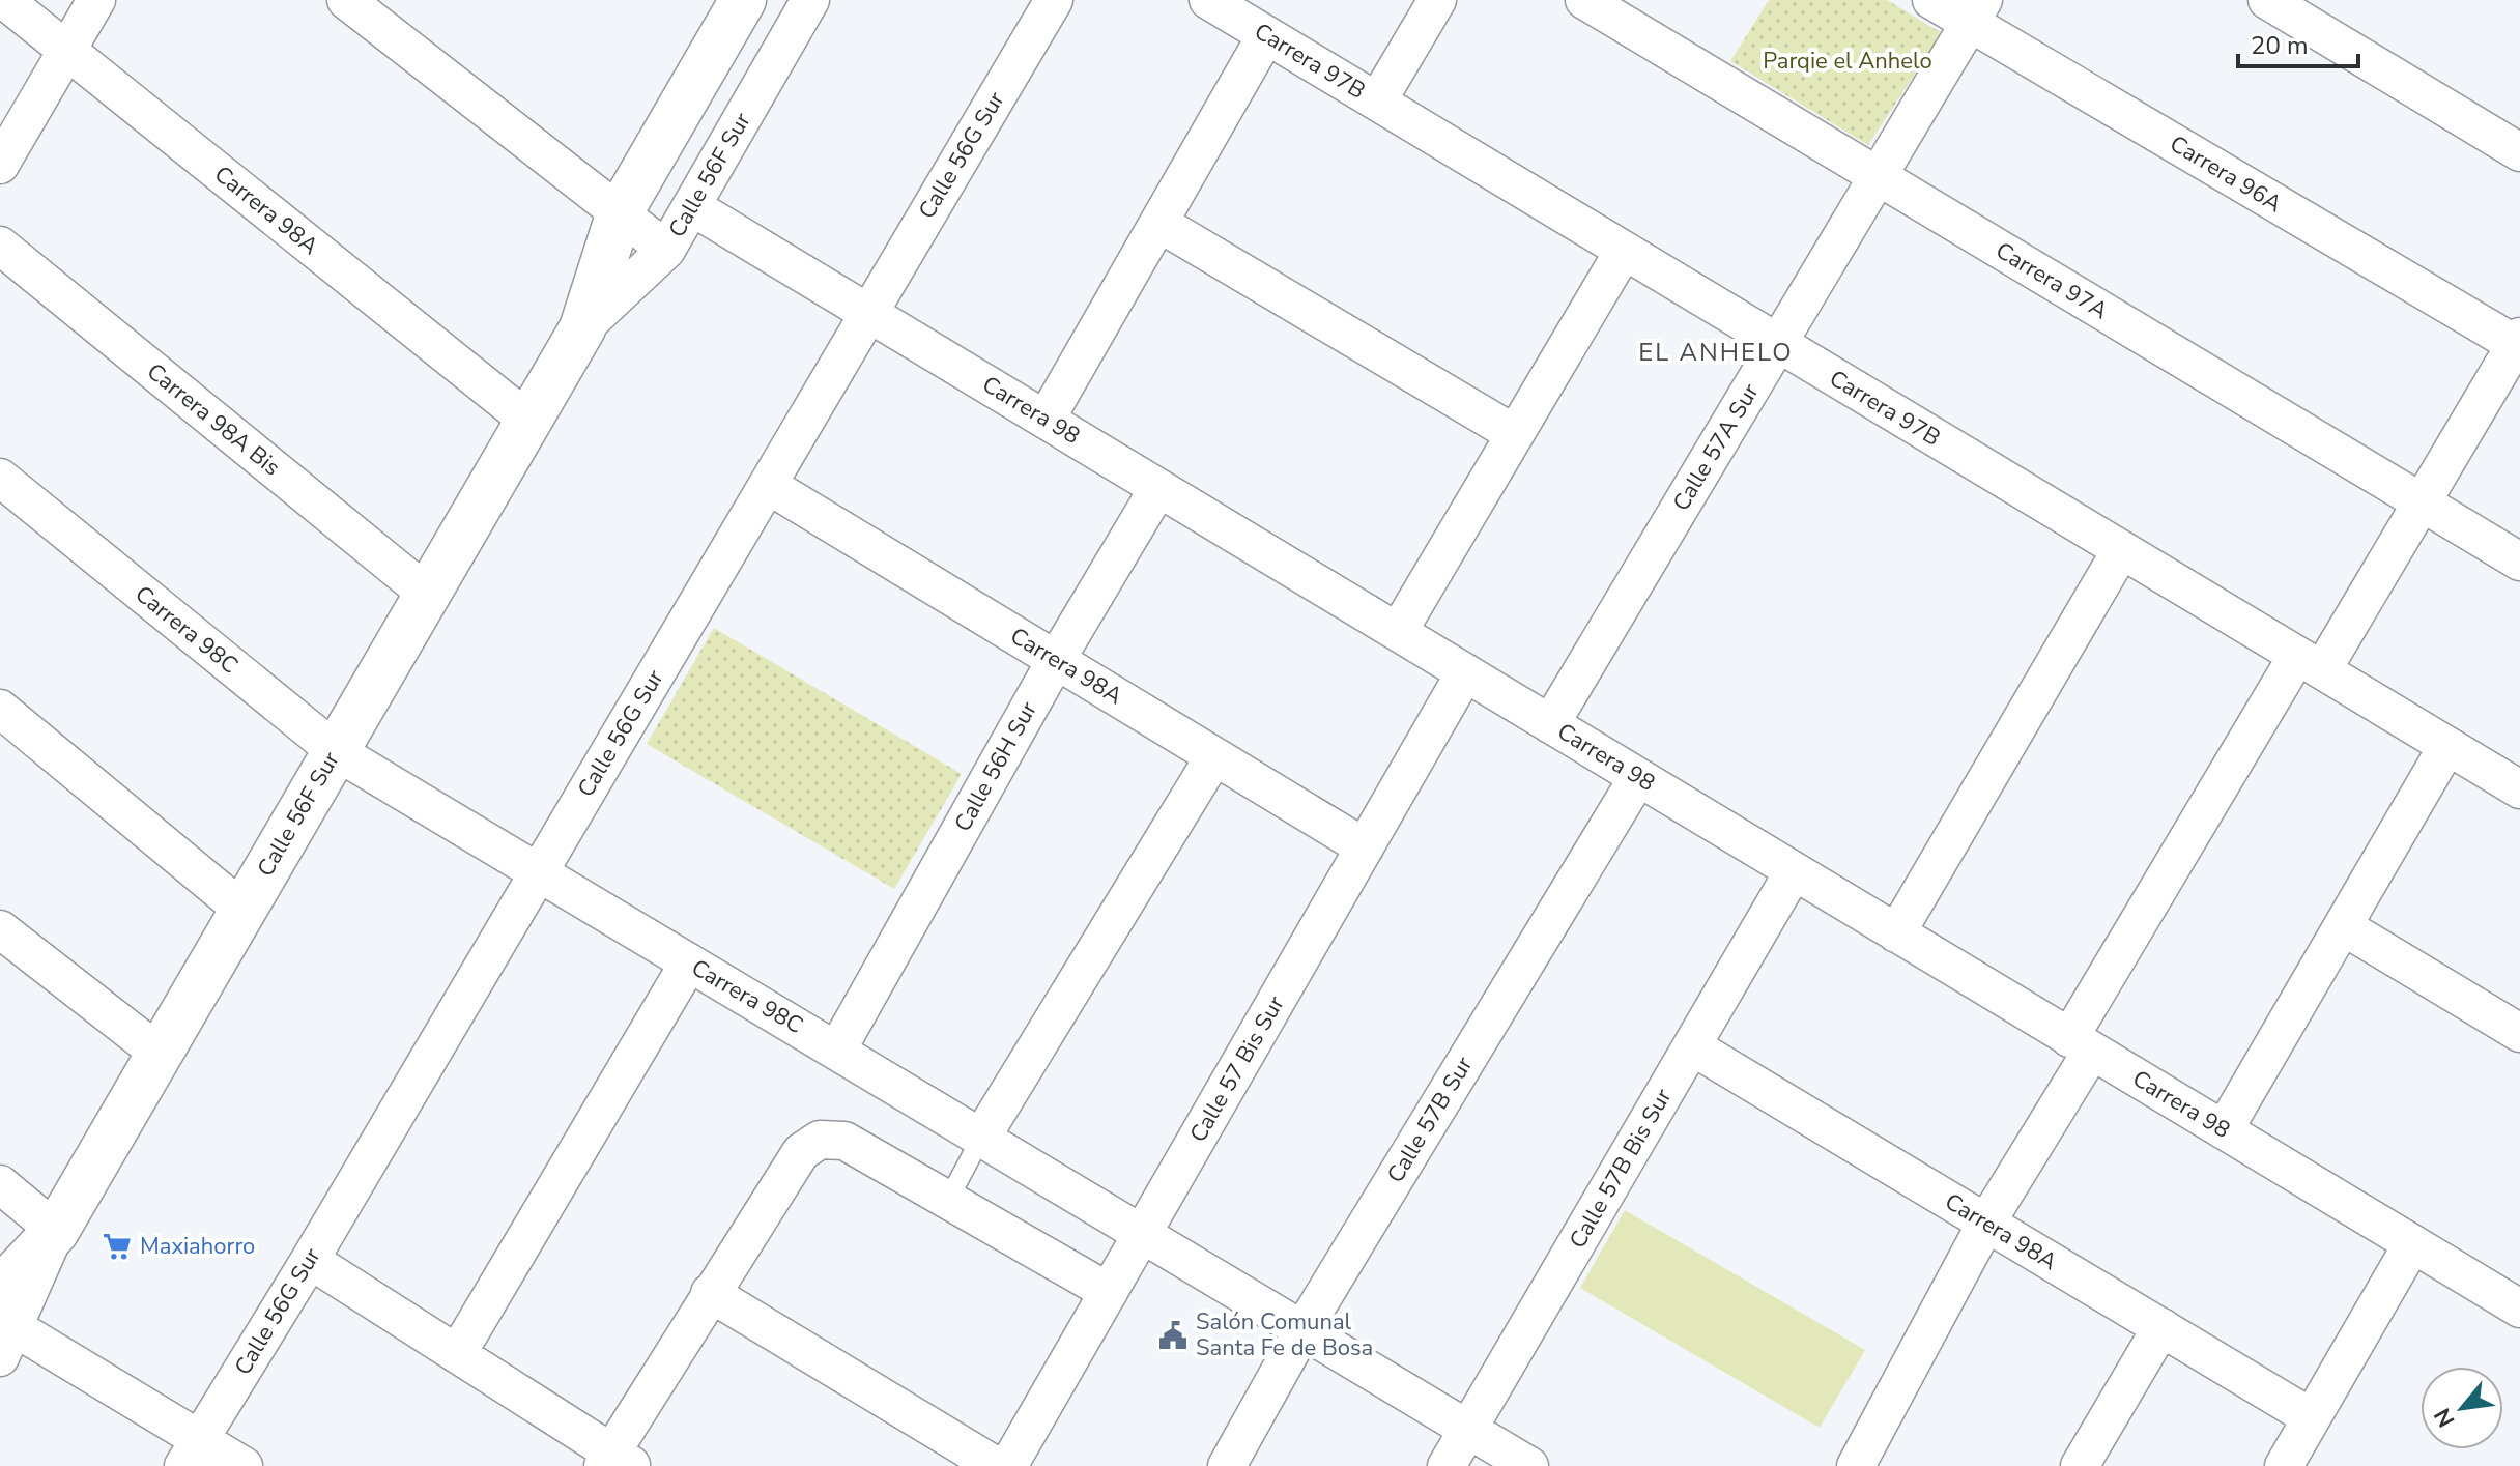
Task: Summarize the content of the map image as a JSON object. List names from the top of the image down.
{
  "streets": {
    "street": [
      "Carrera 97B",
      "Calle 56G Sur",
      "Carrera 96A",
      "Calle 56F Sur",
      "Carrera 98A",
      "Carrera 97A",
      "Carrera 98",
      "Carrera 98A Bis",
      "Calle 57A Sur",
      "Carrera 98C",
      "Calle 56H Sur",
      "Calle 57 Bis Sur",
      "Calle 57B Sur",
      "Calle 57B Bis Sur"
    ]
  },
  "crossings": [
    ["Carrera 97B", "Calle 57A Sur"],
    ["Calle 56G Sur", "Carrera 98A"],
    ["Calle 56G Sur", "Carrera 98"],
    ["Calle 56G Sur", "Carrera 98C"],
    ["Carrera 96A", "Calle 57A Sur"],
    ["Calle 56F Sur", "Carrera 98A"],
    ["Calle 56F Sur", "Carrera 98"],
    ["Calle 56F Sur", "Carrera 98A Bis"],
    ["Calle 56F Sur", "Carrera 98C"],
    ["Carrera 98A", "Calle 56H Sur"],
    ["Carrera 98A", "Calle 57 Bis Sur"],
    ["Carrera 98A", "Calle 57B Bis Sur"],
    ["Carrera 97A", "Calle 57A Sur"],
    ["Carrera 98", "Calle 57A Sur"],
    ["Carrera 98", "Calle 56H Sur"],
    ["Carrera 98", "Calle 57 Bis Sur"],
    ["Carrera 98", "Calle 57B Sur"],
    ["Carrera 98", "Calle 57B Bis Sur"],
    ["Carrera 98C", "Calle 56H Sur"],
    ["Carrera 98C", "Calle 57 Bis Sur"],
    ["Carrera 98C", "Calle 57B Sur"],
    ["Carrera 98C", "Calle 57B Bis Sur"]
  ],
  "districts": ["EL ANHELO"],
  "parks": ["Parqie el Anhelo"],
  "places": {
    "supermarket": ["Maxiahorro"],
    "public building": ["Salón Comunal Santa Fe de Bosa"]
  },
  "scale_bar": "20 m",
  "north": "bottom left"
}
